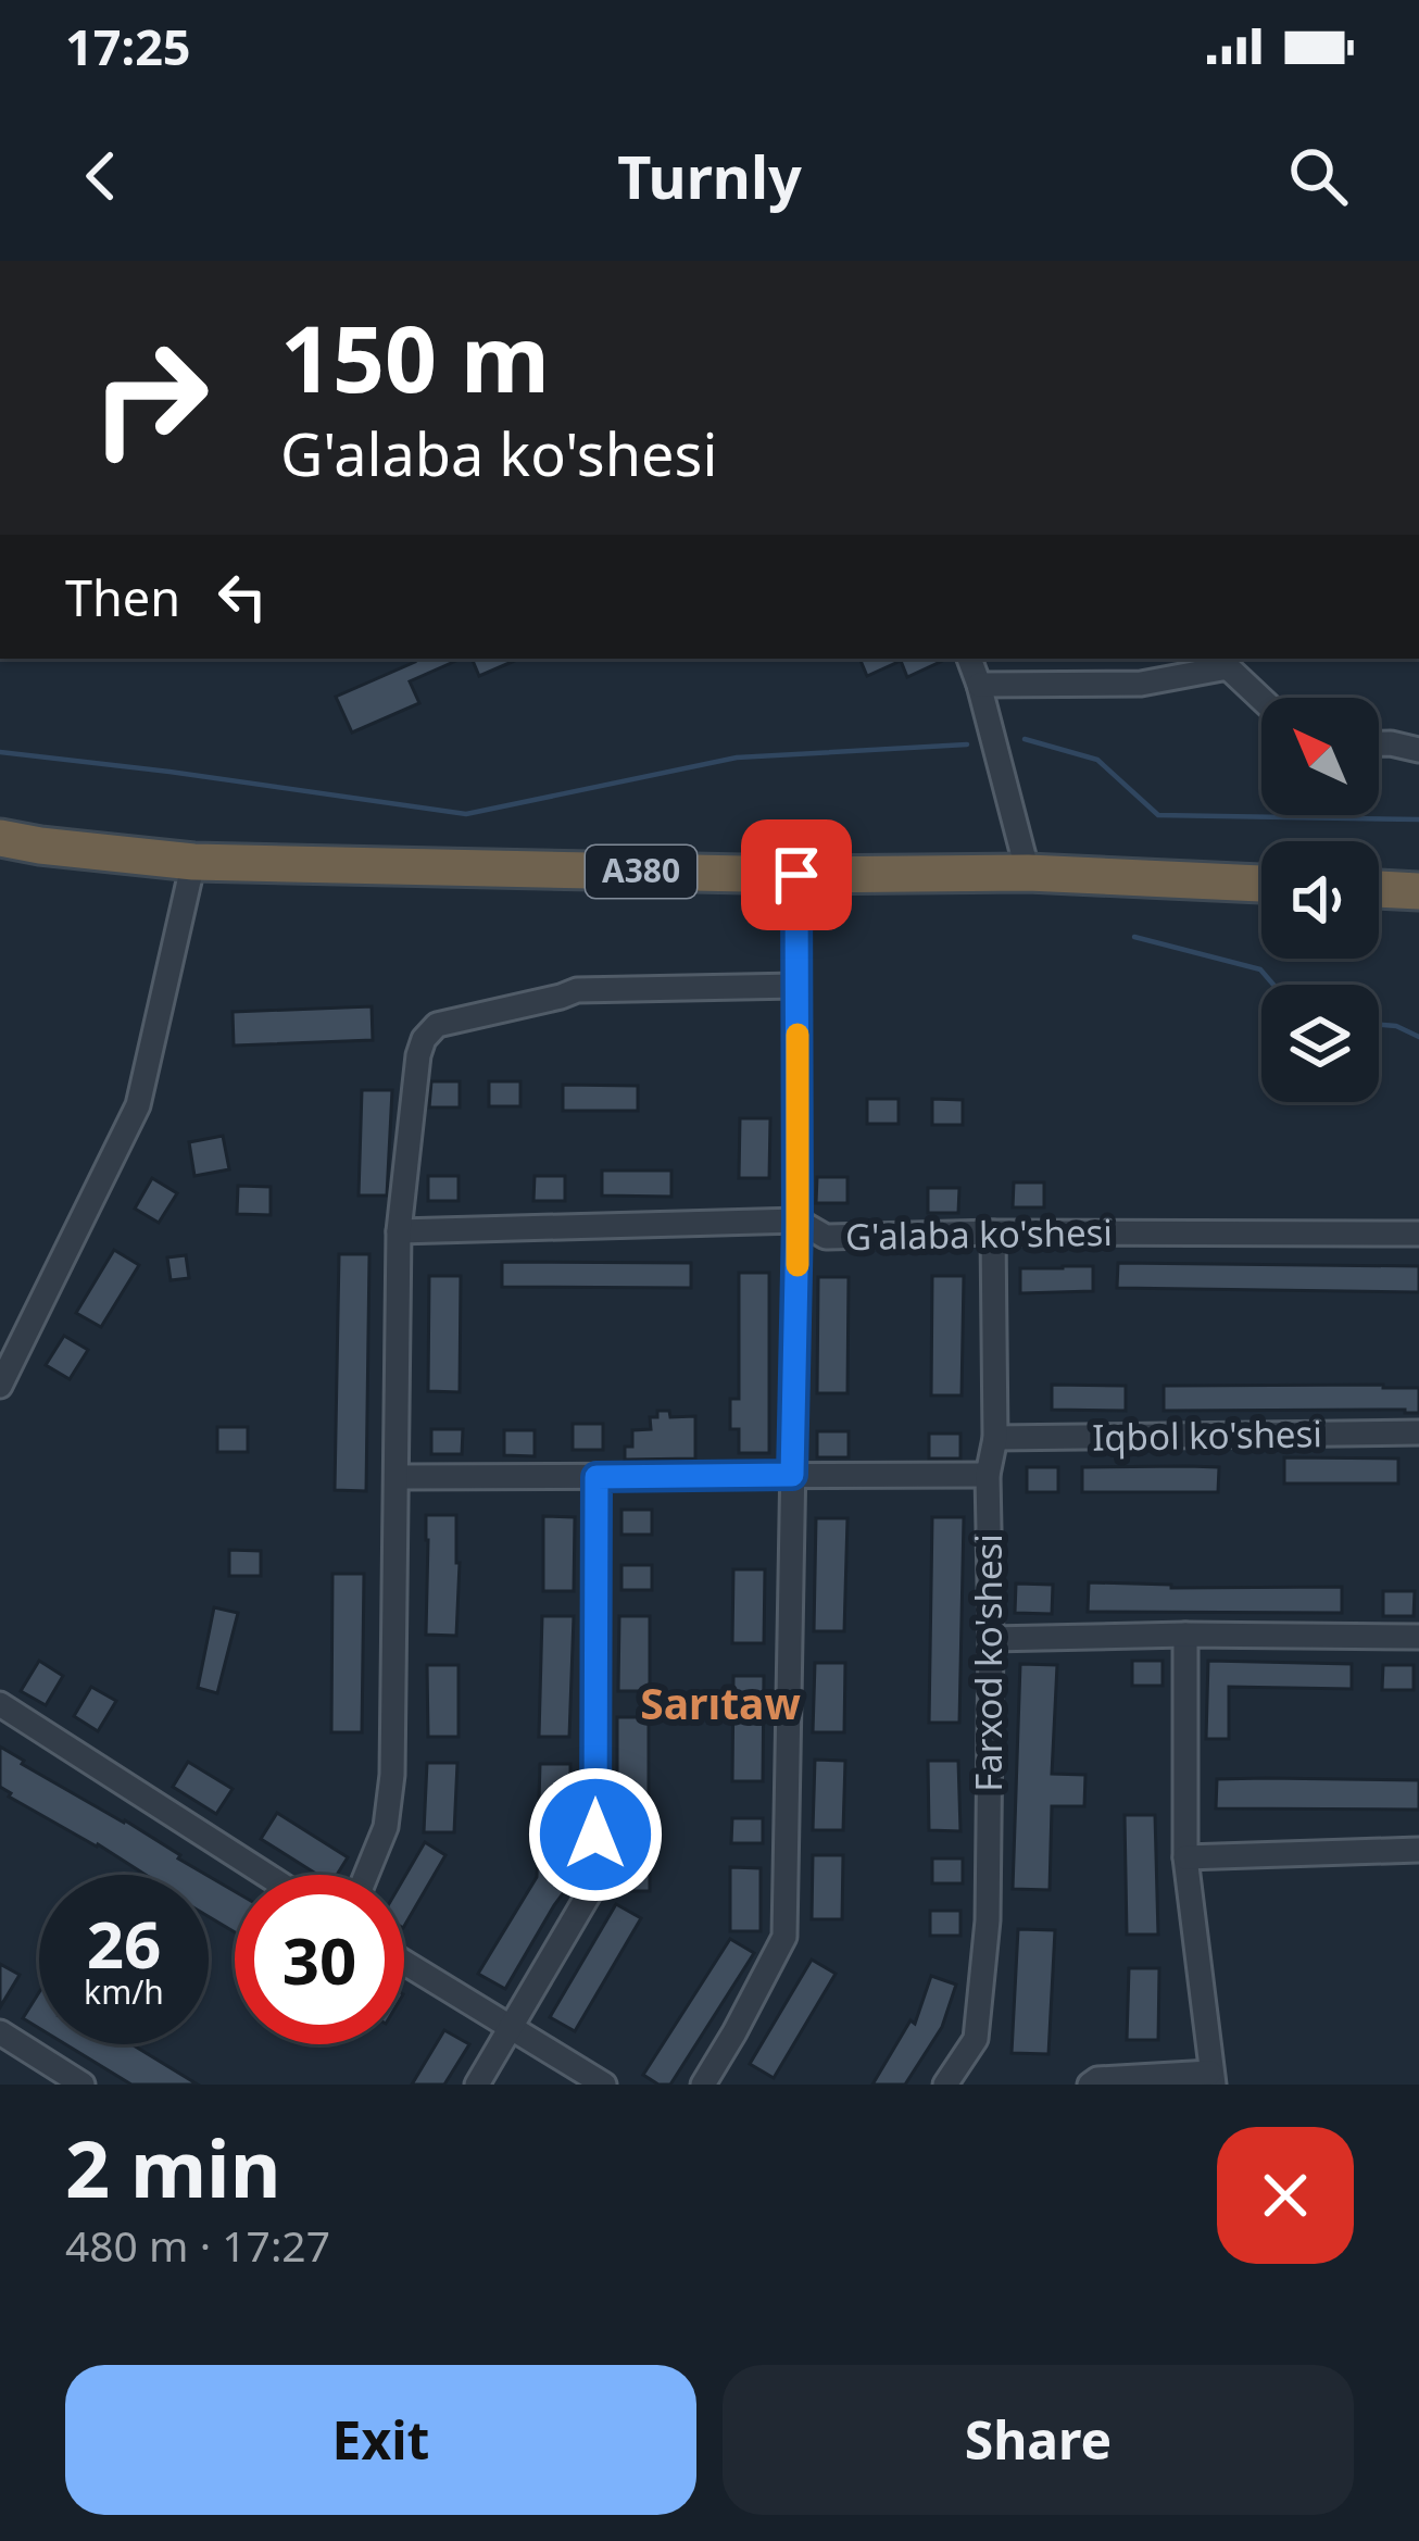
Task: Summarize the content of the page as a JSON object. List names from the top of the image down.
{
  "streets": {
    "highway": ["A380"],
    "street": ["G'alaba ko'shesi", "Iqbol ko'shesi", "Farxod ko'shesi"]
  },
  "crossings": [
    ["G'alaba ko'shesi", "Farxod ko'shesi"],
    ["Iqbol ko'shesi", "Farxod ko'shesi"]
  ],
  "districts": ["Sarıtaw"],
  "north": "top left",
  "page": {
    "status": "17:25",
    "header": "Turnly",
    "turn": ["150 m", "G'alaba ko'shesi"],
    "then": "Then",
    "speed": "26 km/h",
    "limit": "30",
    "heading": ["2 min", "480 m · 17:27"],
    "buttons": ["Exit", "Share"]
  }
}
